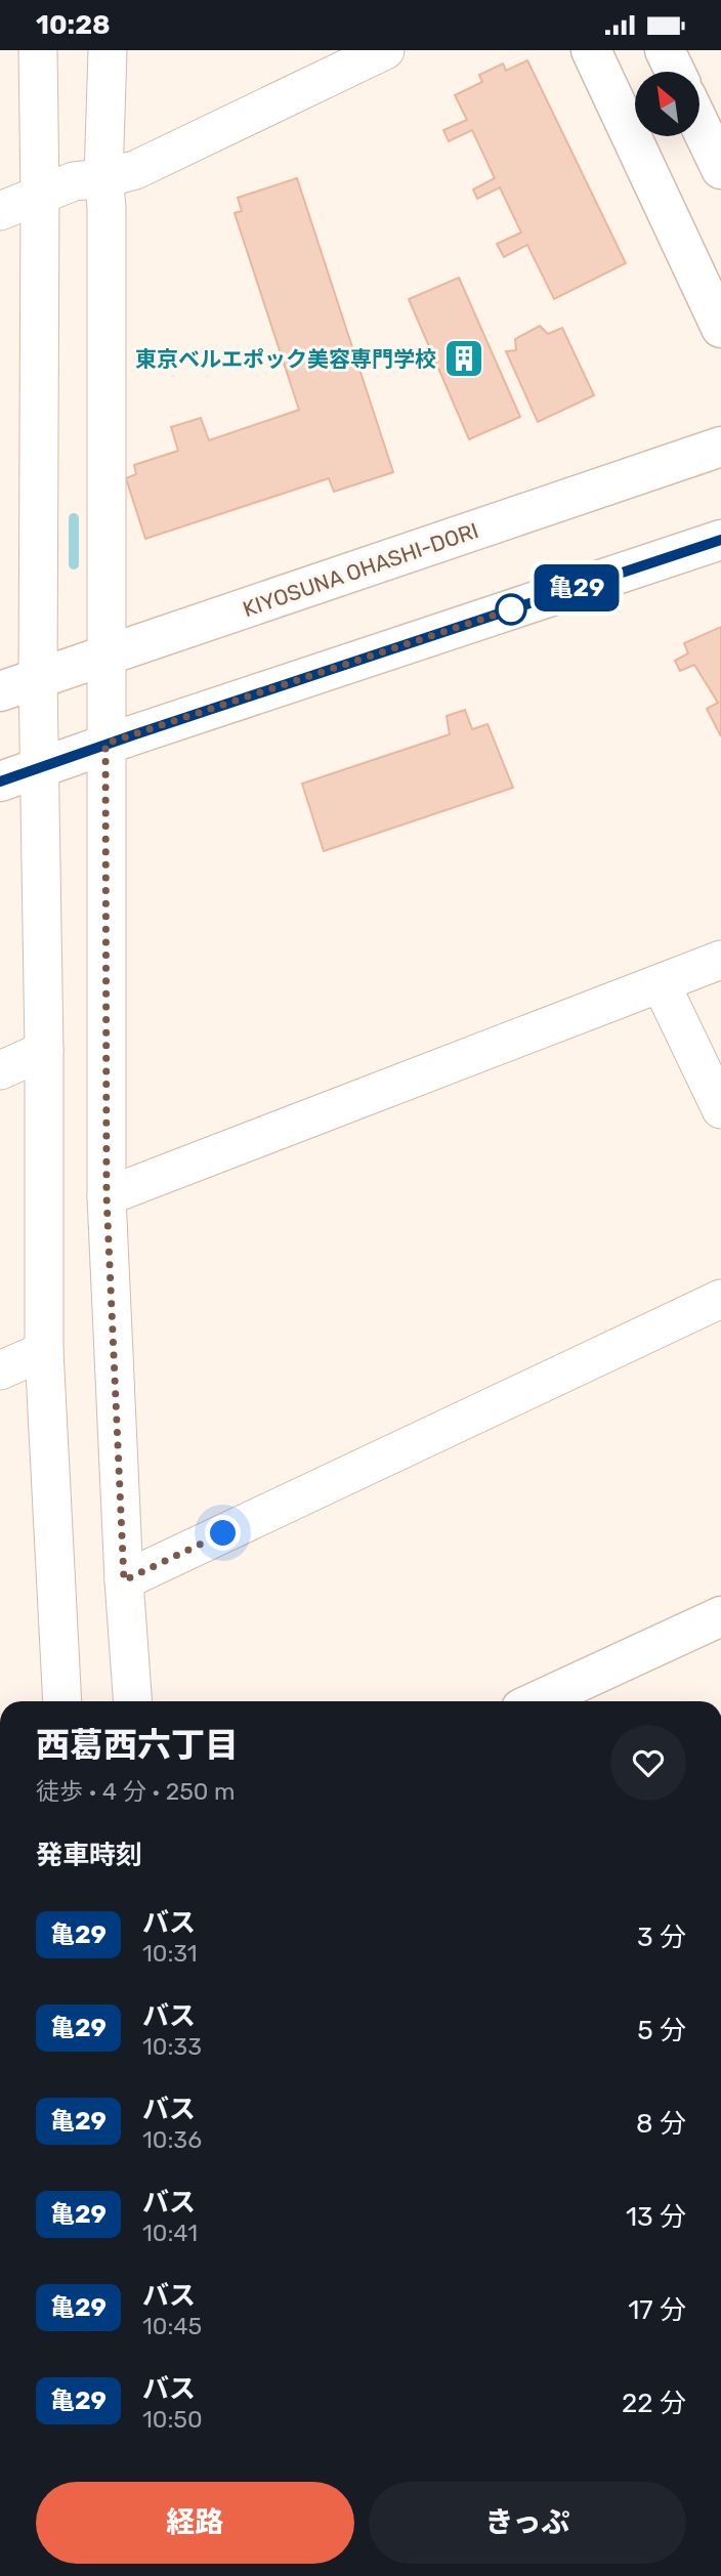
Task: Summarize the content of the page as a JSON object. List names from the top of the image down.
{
  "streets": {
    "main road": ["KIYOSUNA OHASHI-DORI"]
  },
  "places": {
    "building": ["東京ベルエポック美容専門学校"]
  },
  "lines": ["bus line 亀29"],
  "north": "top left",
  "page": {
    "status": "10:28",
    "on_map": "亀29",
    "heading": [
      ["西葛西六丁目", "徒歩 · 4 分 · 250 m"],
      "発車時刻"
    ],
    "list": [
      {
        "mark": "亀29",
        "name": "バス",
        "note": "10:31",
        "value": "3 分"
      },
      {
        "mark": "亀29",
        "name": "バス",
        "note": "10:33",
        "value": "5 分"
      },
      {
        "mark": "亀29",
        "name": "バス",
        "note": "10:36",
        "value": "8 分"
      },
      {
        "mark": "亀29",
        "name": "バス",
        "note": "10:41",
        "value": "13 分"
      },
      {
        "mark": "亀29",
        "name": "バス",
        "note": "10:45",
        "value": "17 分"
      },
      {
        "mark": "亀29",
        "name": "バス",
        "note": "10:50",
        "value": "22 分"
      }
    ],
    "buttons": ["経路", "きっぷ"]
  }
}
